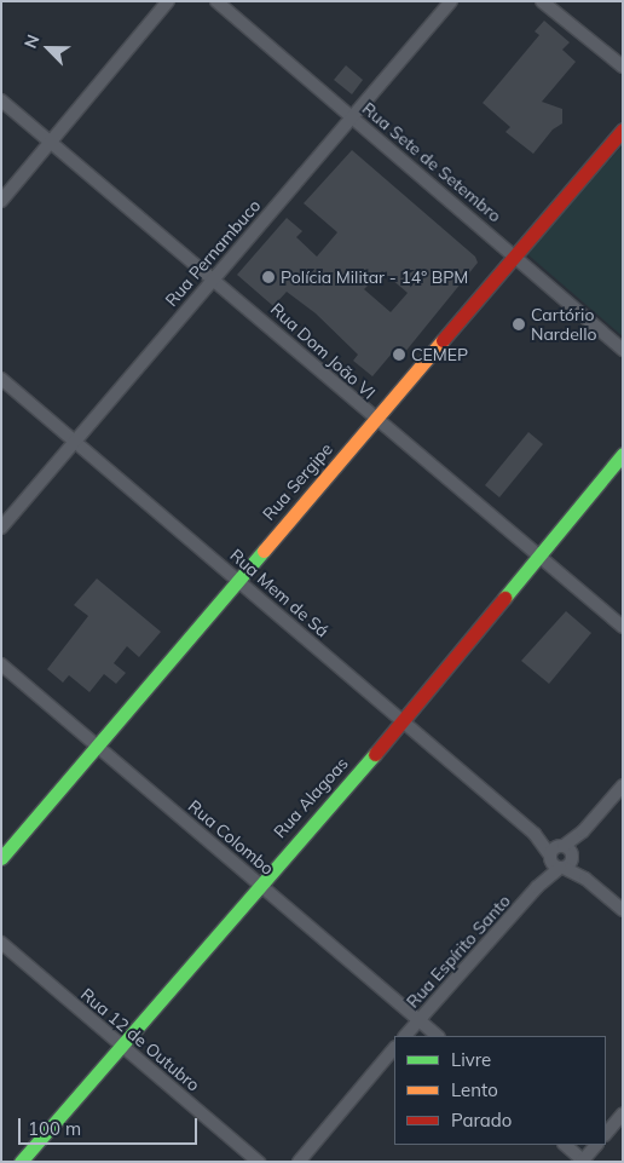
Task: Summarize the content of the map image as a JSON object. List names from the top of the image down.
{
  "streets": {
    "street": [
      "Rua Sete de Setembro",
      "Rua Pernambuco",
      "Rua Dom João VI",
      "Rua Sergipe",
      "Rua Mem de Sá",
      "Rua Alagoas",
      "Rua Colombo",
      "Rua Espírito Santo",
      "Rua 12 de Outubro"
    ]
  },
  "crossings": [
    ["Rua Sete de Setembro", "Rua Pernambuco"],
    ["Rua Sete de Setembro", "Rua Sergipe"],
    ["Rua Pernambuco", "Rua Dom João VI"],
    ["Rua Pernambuco", "Rua Mem de Sá"],
    ["Rua Dom João VI", "Rua Sergipe"],
    ["Rua Dom João VI", "Rua Alagoas"],
    ["Rua Sergipe", "Rua Mem de Sá"],
    ["Rua Sergipe", "Rua Colombo"],
    ["Rua Mem de Sá", "Rua Alagoas"],
    ["Rua Mem de Sá", "Rua Espírito Santo"],
    ["Rua Alagoas", "Rua Colombo"],
    ["Rua Alagoas", "Rua 12 de Outubro"],
    ["Rua Colombo", "Rua Espírito Santo"]
  ],
  "places": ["Polícia Militar - 14º BPM", "Cartório Nardello", "CEMEP"],
  "legend": ["Livre", "Lento", "Parado"],
  "scale_bar": "100 m",
  "north": "top left"
}
